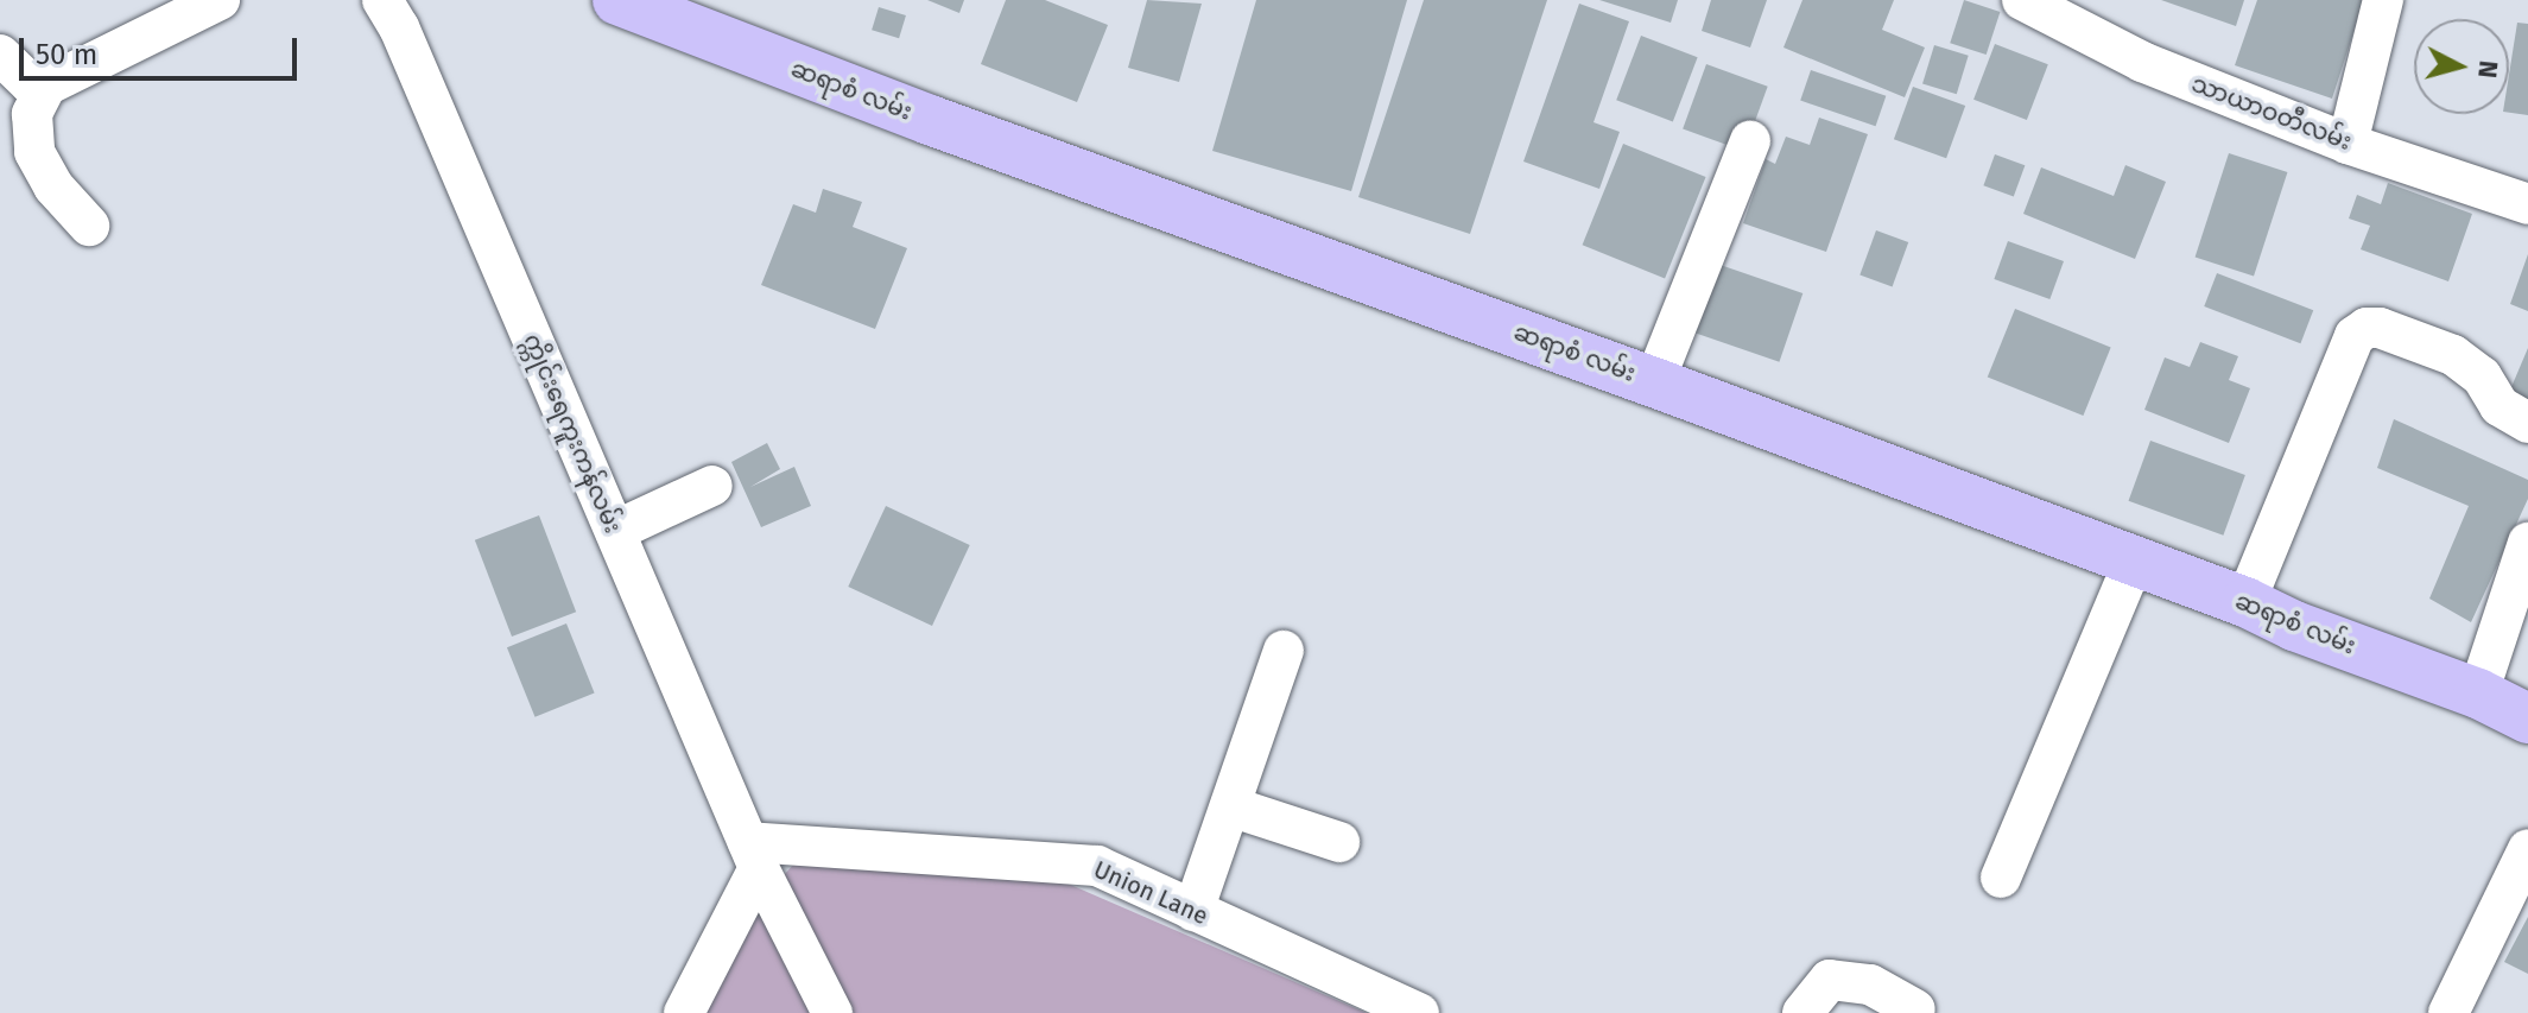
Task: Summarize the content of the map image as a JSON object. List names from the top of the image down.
{
  "streets": {
    "main road": ["ဆရာစံ လမ်း"],
    "street": ["သာယာဝတီလမ်း", "က္ကိုင်းရေကူးကန်လမ်း", "Union Lane"]
  },
  "crossings": [
    ["က္ကိုင်းရေကူးကန်လမ်း", "Union Lane"]
  ],
  "scale_bar": "50 m",
  "north": "right"
}
